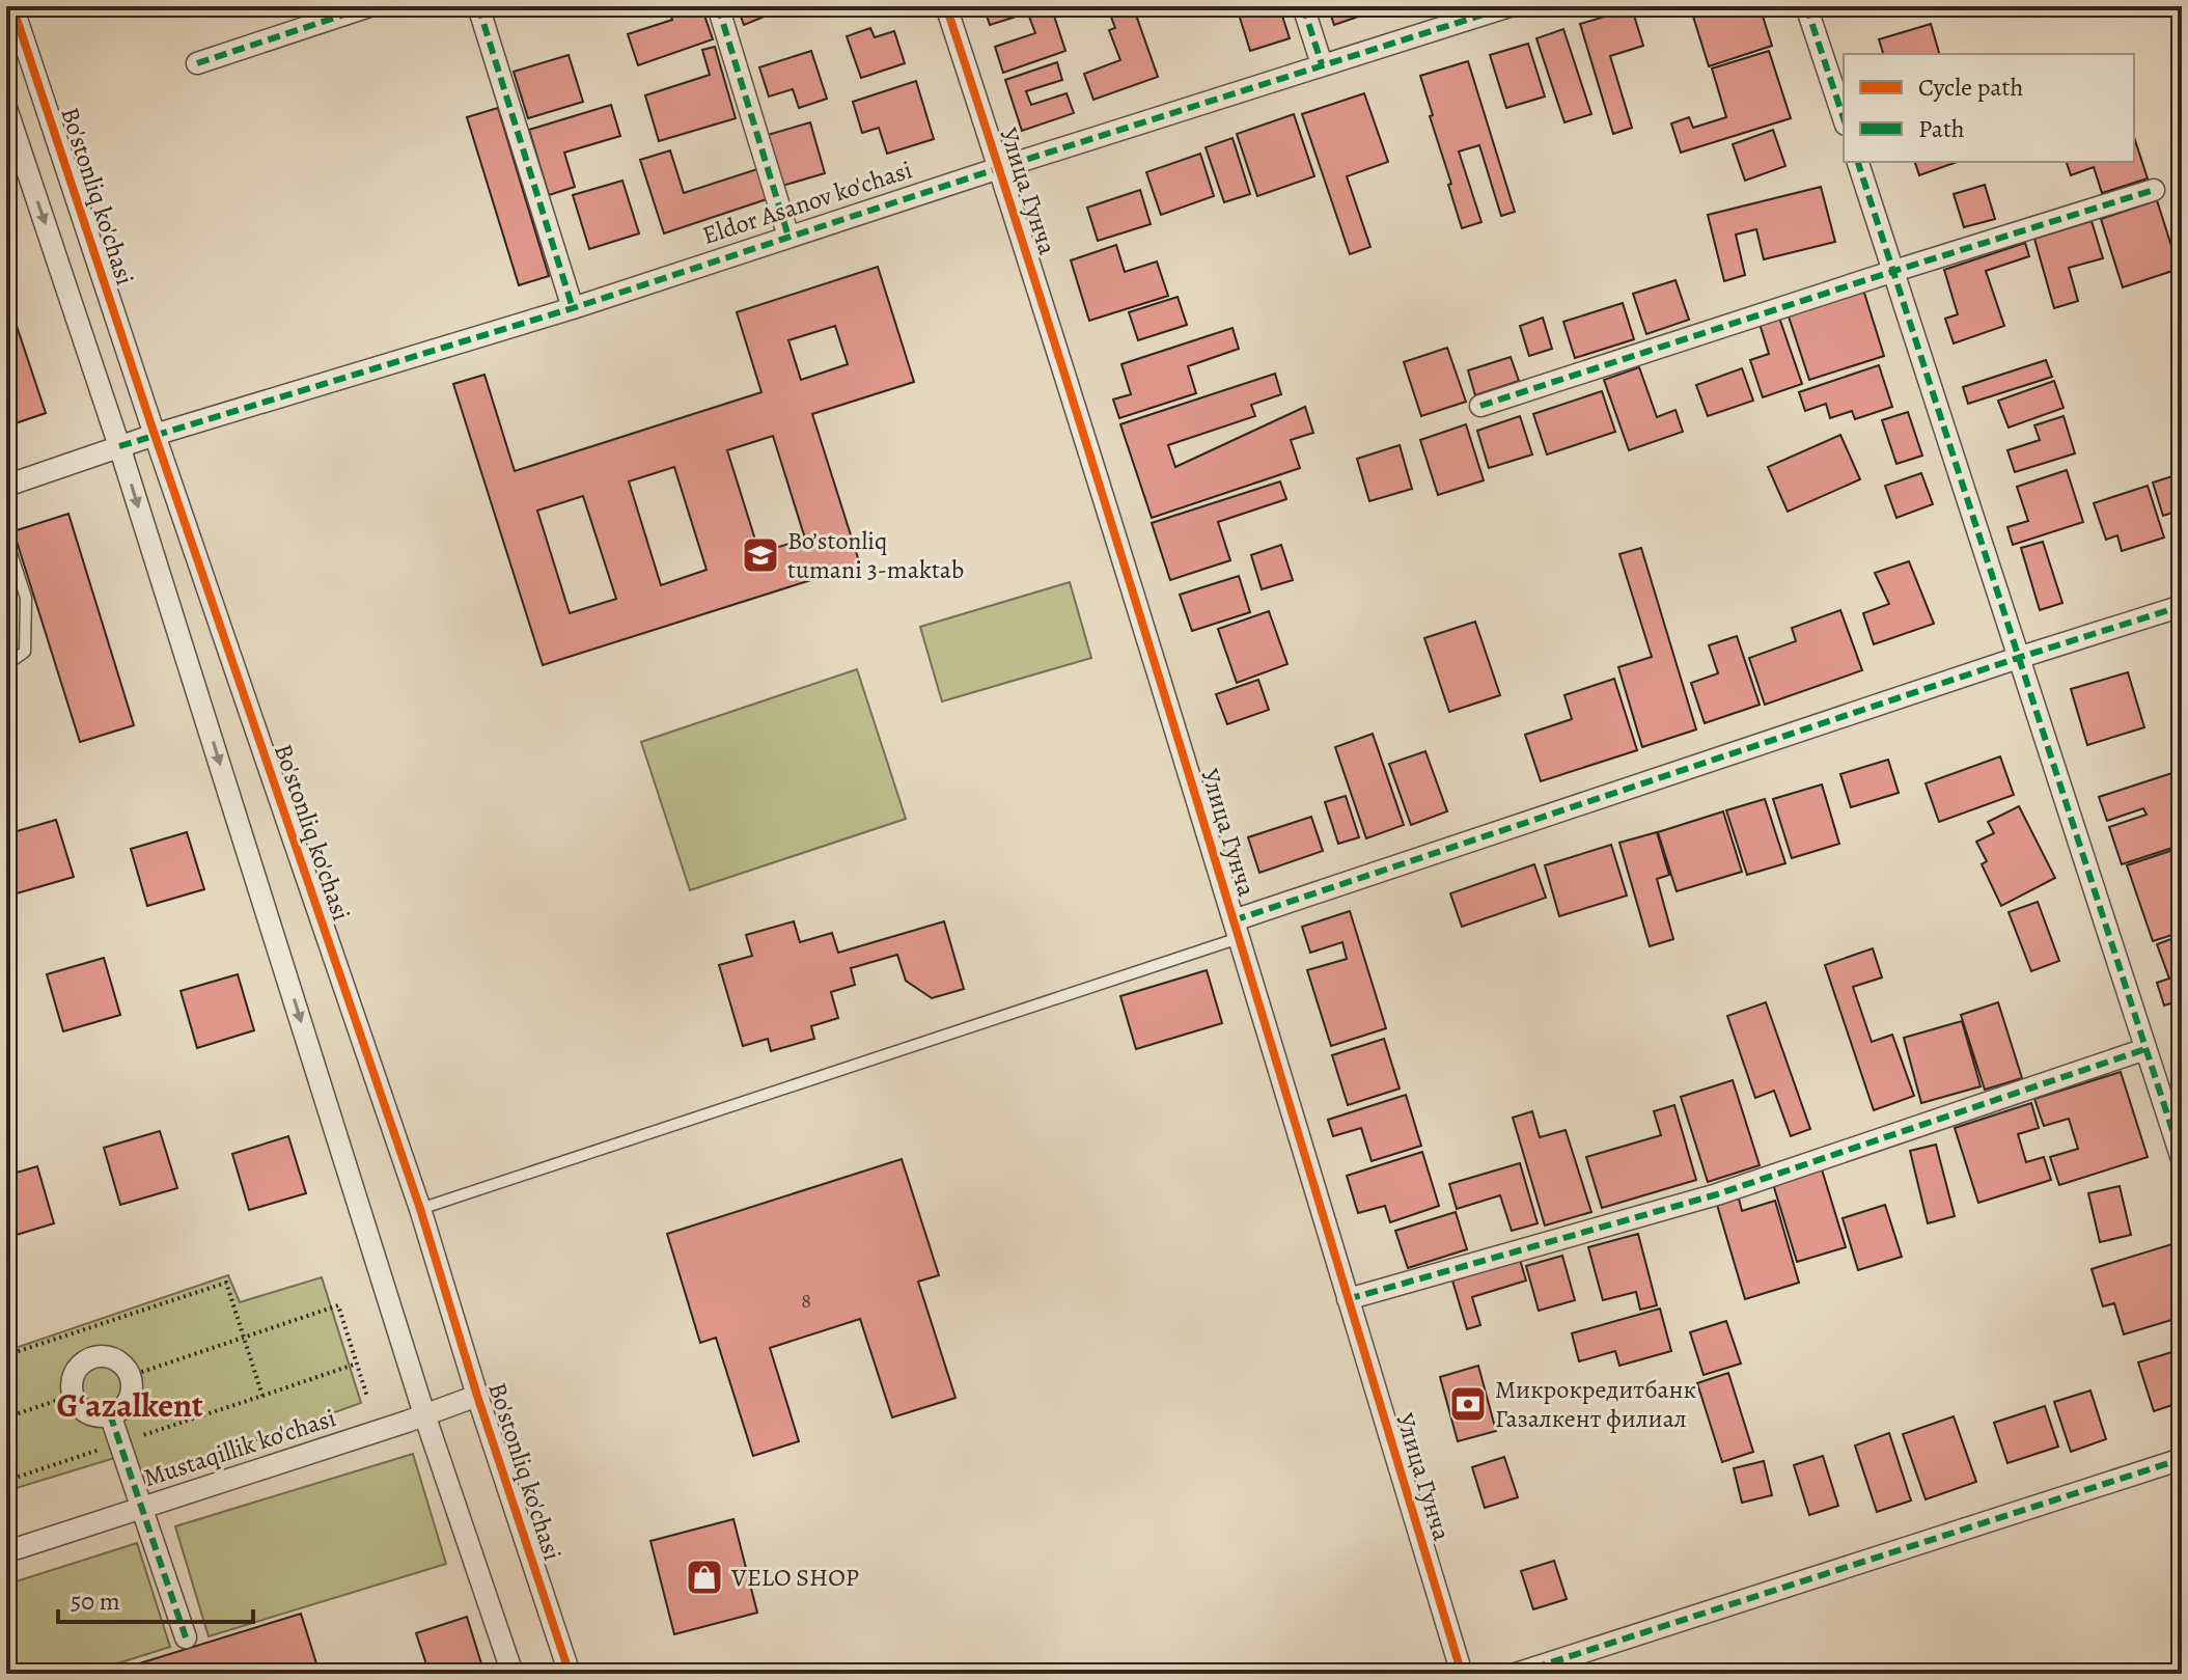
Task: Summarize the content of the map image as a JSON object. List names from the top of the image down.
{
  "streets": {
    "street": [
      "Улица Гунча",
      "Bo'stonliq ko'chasi",
      "Eldor Asanov ko'chasi",
      "Mustaqillik ko'chasi"
    ]
  },
  "crossings": [
    ["Улица Гунча", "Eldor Asanov ko'chasi"],
    ["Bo'stonliq ko'chasi", "Eldor Asanov ko'chasi"],
    ["Bo'stonliq ko'chasi", "Mustaqillik ko'chasi"]
  ],
  "districts": ["Gʻazalkent"],
  "places": {
    "school or university": ["Bo’stonliq tumani 3-maktab"],
    "bank": ["Микрокредитбанк Газалкент филиал"],
    "shop": ["VELO SHOP"]
  },
  "house_numbers": ["8"],
  "legend": ["Cycle path", "Path"],
  "scale_bar": "50 m"
}
